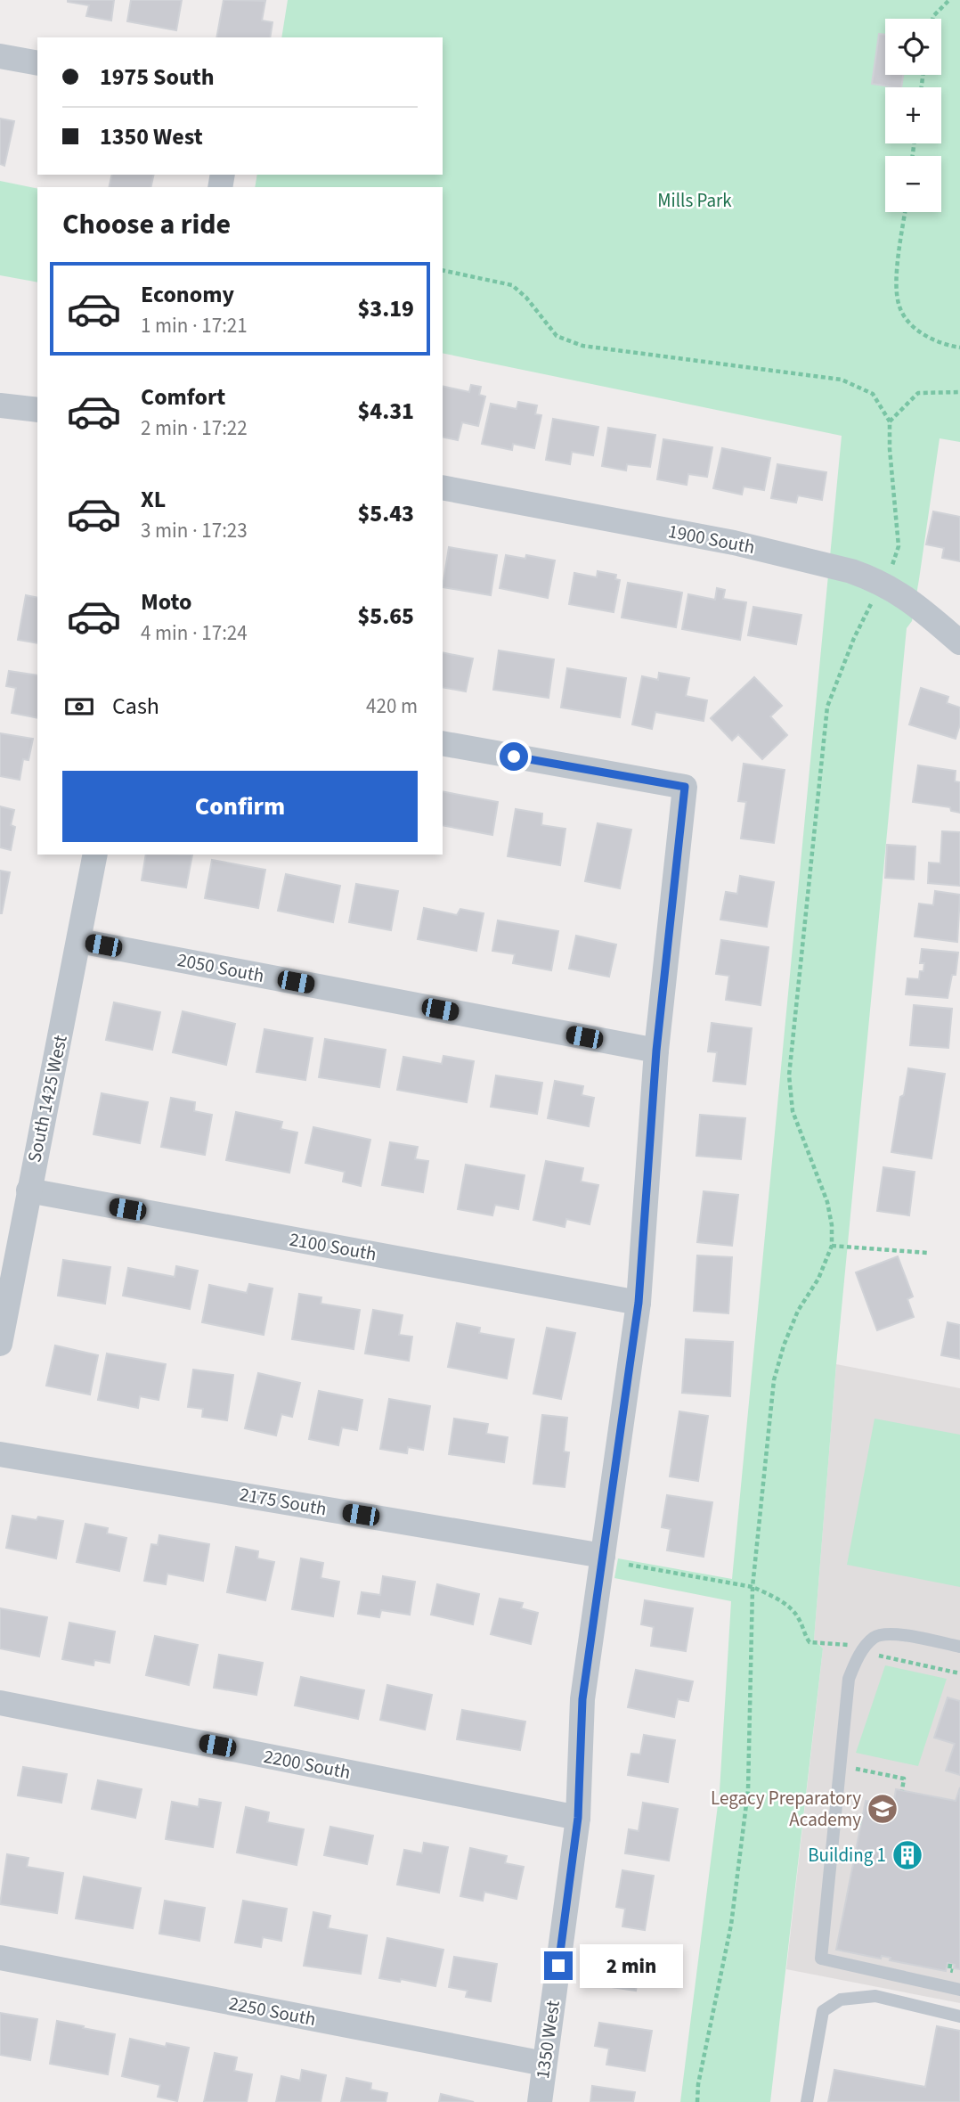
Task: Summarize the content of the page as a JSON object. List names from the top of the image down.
{
  "streets": {
    "street": [
      "1900 South",
      "2050 South",
      "South 1425 West",
      "2100 South",
      "2175 South",
      "2200 South",
      "2250 South",
      "1350 West"
    ]
  },
  "crossings": [
    ["2050 South", "South 1425 West"],
    ["2050 South", "1350 West"],
    ["South 1425 West", "2100 South"],
    ["2100 South", "1350 West"],
    ["2175 South", "1350 West"],
    ["2200 South", "1350 West"],
    ["2250 South", "1350 West"]
  ],
  "parks": ["Mills Park"],
  "places": {
    "school or university": ["Legacy Preparatory Academy"],
    "building": ["Building 1"]
  },
  "page": {
    "map_buttons": ["+", "−"],
    "banner": ["1975 South", "1350 West"],
    "heading": "Choose a ride",
    "list": [
      {
        "name": "Economy",
        "note": "1 min · 17:21",
        "value": "$3.19"
      },
      {
        "name": "Comfort",
        "note": "2 min · 17:22",
        "value": "$4.31"
      },
      {
        "name": "XL",
        "note": "3 min · 17:23",
        "value": "$5.43"
      },
      {
        "name": "Moto",
        "note": "4 min · 17:24",
        "value": "$5.65"
      }
    ],
    "pay": ["Cash", "420 m"],
    "buttons": "Confirm",
    "bubble": "2 min"
  }
}
